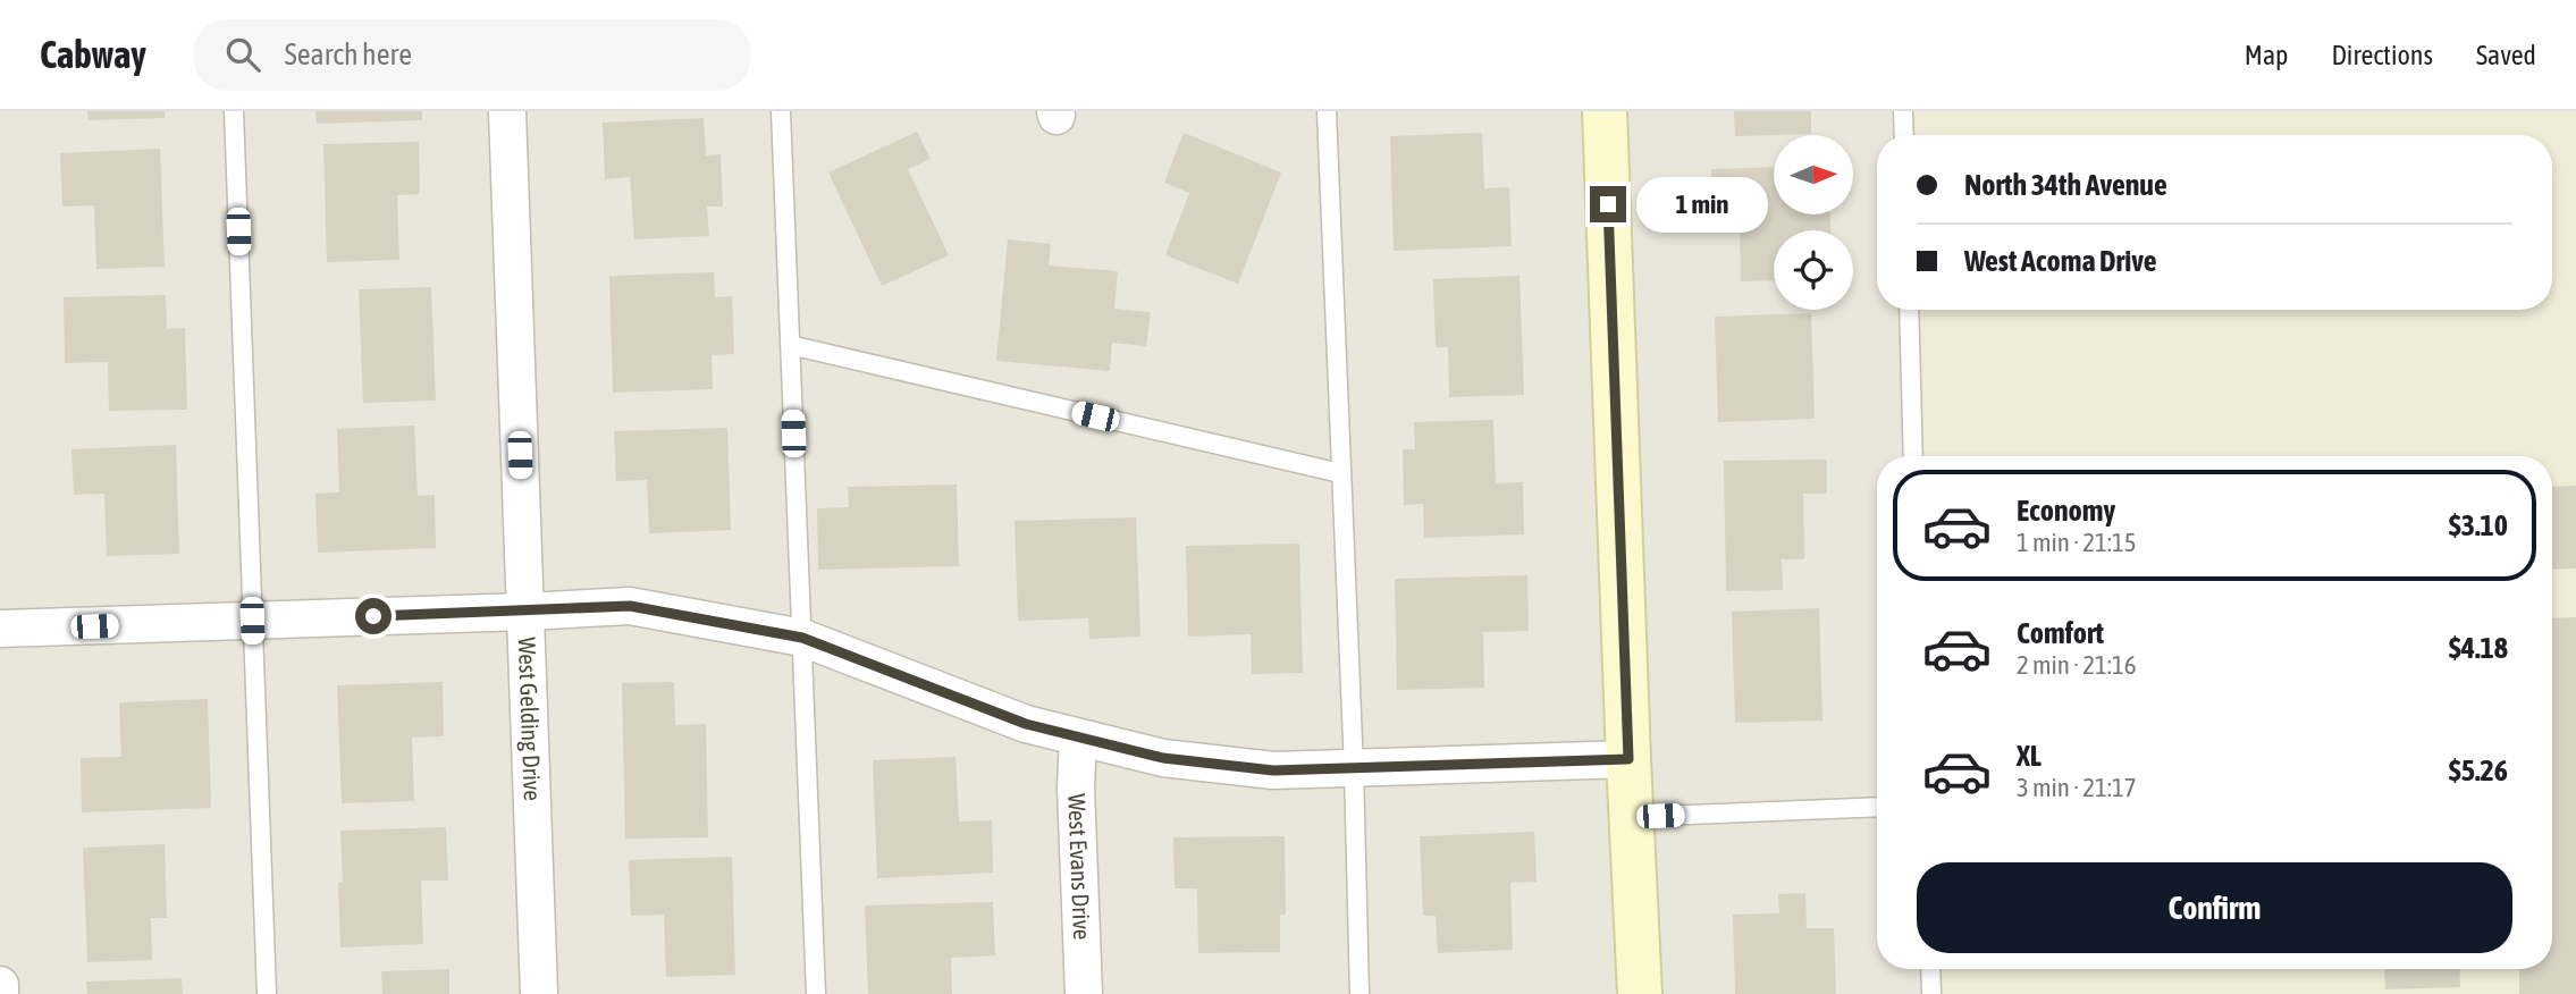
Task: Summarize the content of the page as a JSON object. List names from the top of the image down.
{
  "streets": {
    "street": ["West Gelding Drive", "West Evans Drive"]
  },
  "north": "right",
  "page": {
    "header": "Cabway",
    "search": "Search here",
    "nav": ["Map", "Directions", "Saved"],
    "banner": ["North 34th Avenue", "West Acoma Drive"],
    "bubble": "1 min",
    "list": [
      {
        "name": "Economy",
        "note": "1 min · 21:15",
        "value": "$3.10"
      },
      {
        "name": "Comfort",
        "note": "2 min · 21:16",
        "value": "$4.18"
      },
      {
        "name": "XL",
        "note": "3 min · 21:17",
        "value": "$5.26"
      }
    ],
    "buttons": "Confirm"
  }
}
